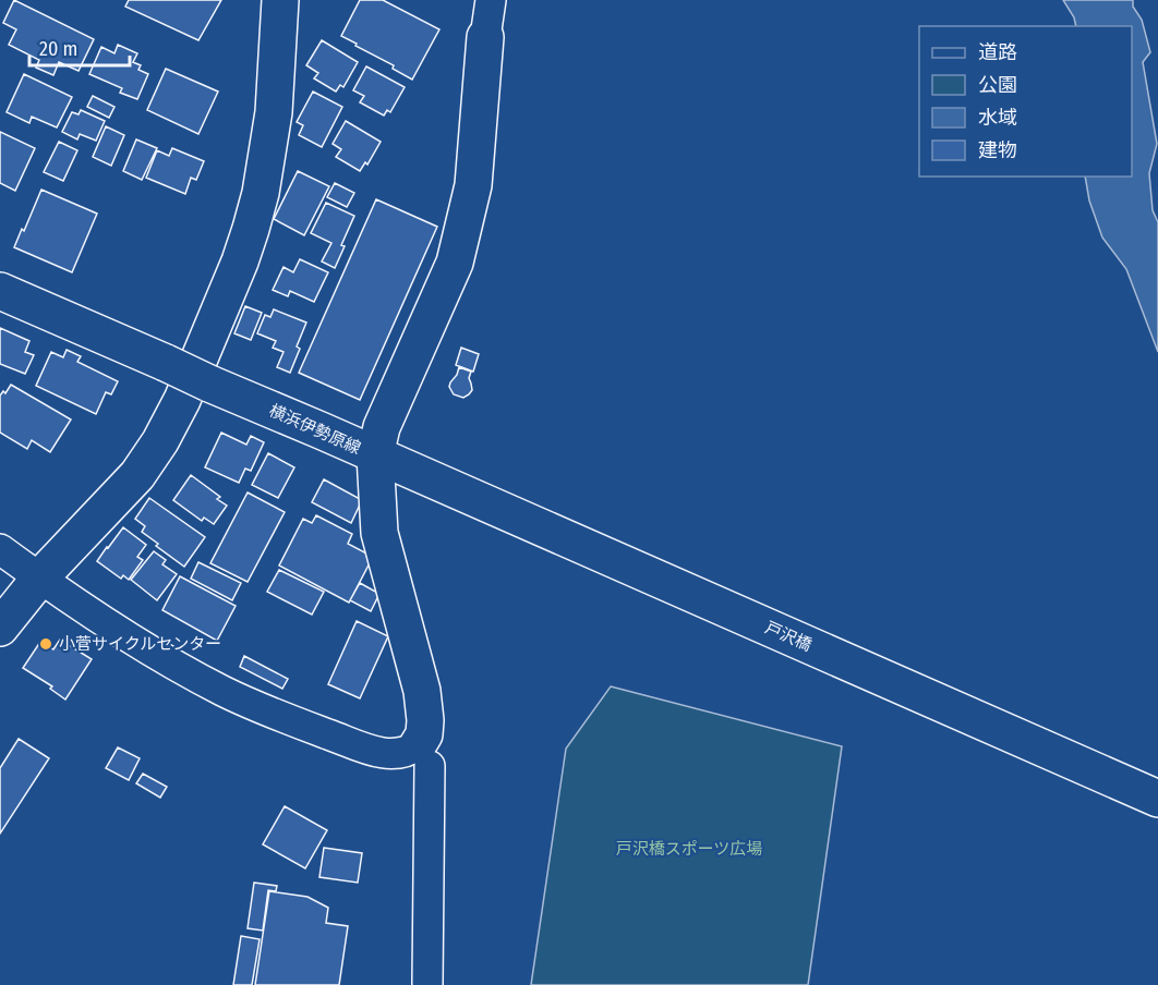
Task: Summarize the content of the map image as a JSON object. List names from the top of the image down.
{
  "streets": {
    "street": ["横浜伊勢原線", "戸沢橋"]
  },
  "crossings": [
    ["横浜伊勢原線", "戸沢橋"]
  ],
  "parks": ["戸沢橋スポーツ広場"],
  "places": ["小菅サイクルセンター"],
  "legend": [
    "道路",
    "公園",
    "水域",
    "建物"
  ],
  "scale_bar": "20 m"
}
